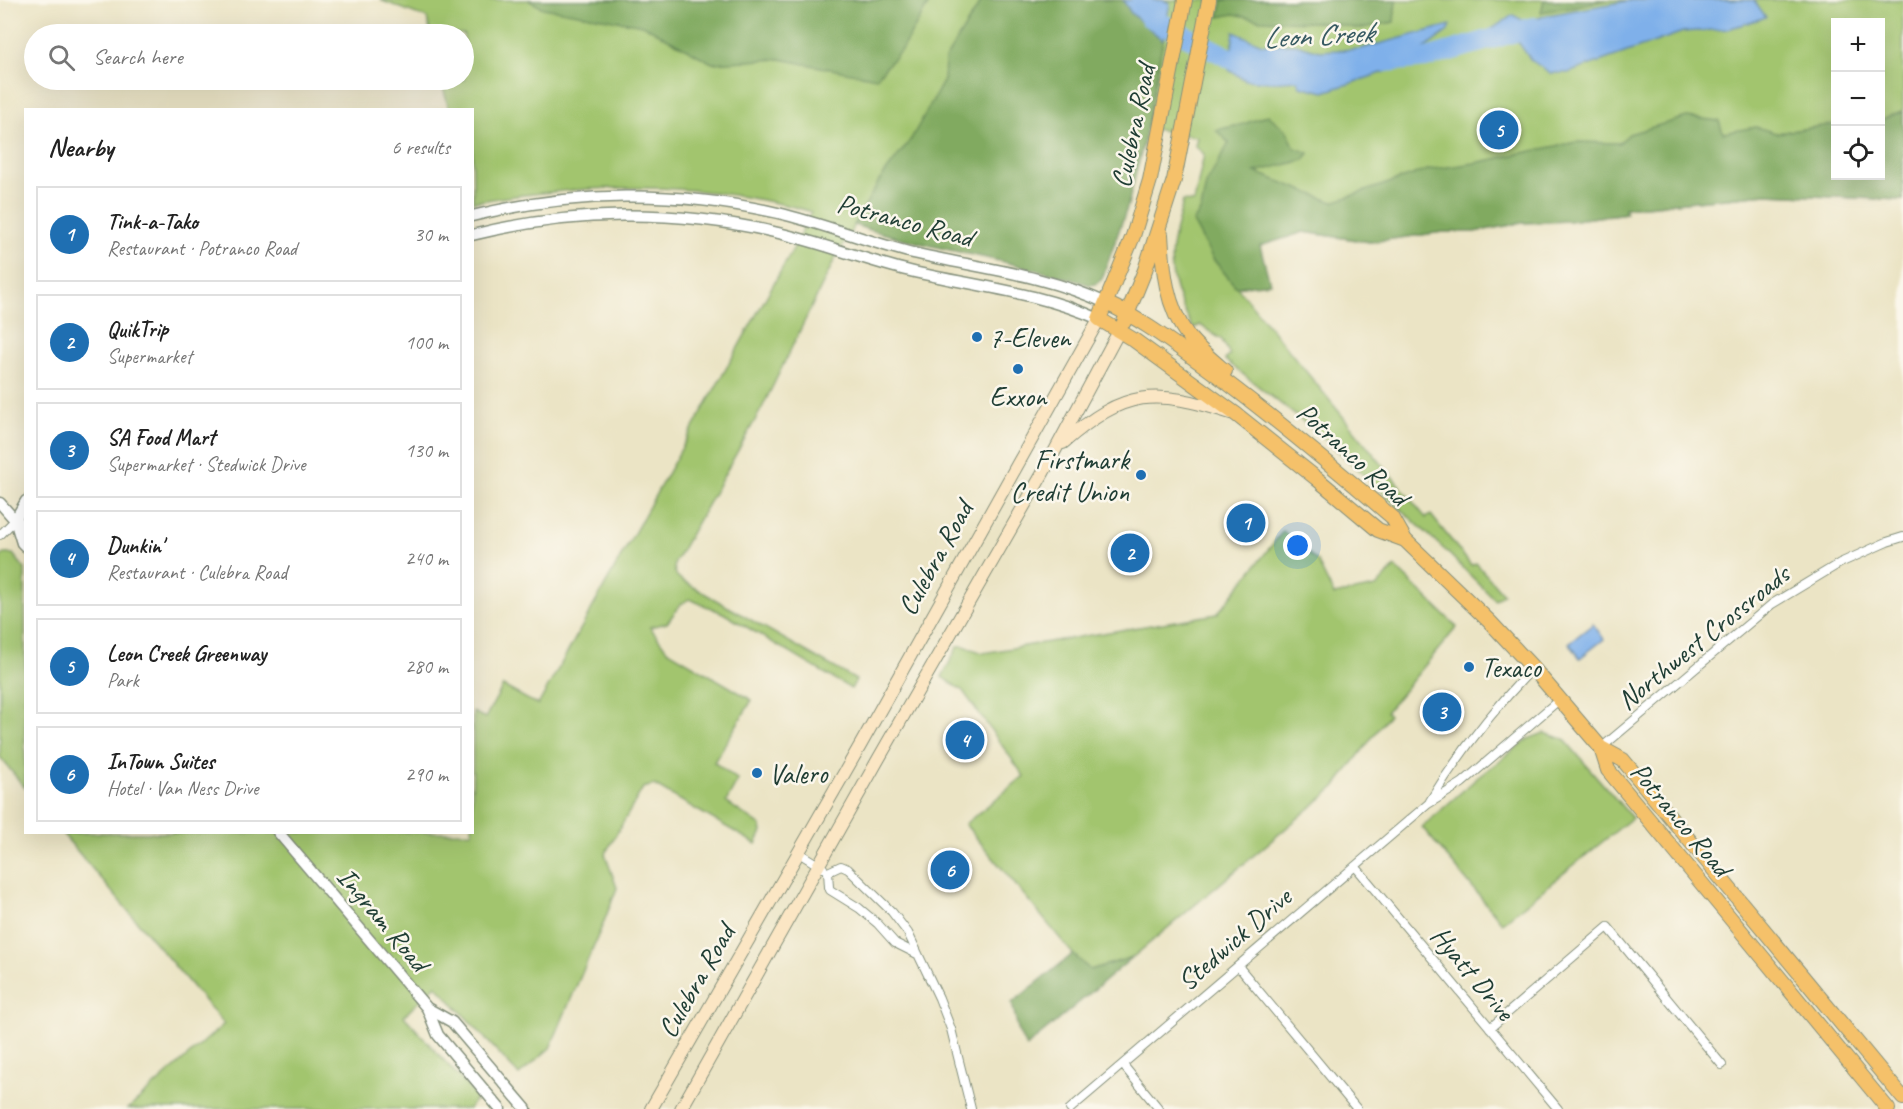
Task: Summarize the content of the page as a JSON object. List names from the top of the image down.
{
  "streets": {
    "main road": ["Culebra Road", "Potranco Road"],
    "street": [
      "Northwest Crossroads",
      "Ingram Road",
      "Stedwick Drive",
      "Hyatt Drive"
    ]
  },
  "crossings": [
    ["Culebra Road", "Potranco Road"],
    ["Potranco Road", "Northwest Crossroads"],
    ["Stedwick Drive", "Hyatt Drive"]
  ],
  "water": ["Leon Creek"],
  "places": [
    "7-Eleven",
    "Exxon",
    "Firstmark Credit Union",
    "Texaco",
    "Valero"
  ],
  "page": {
    "map_buttons": ["+", "−"],
    "search": "Search here",
    "pins": [
      "5",
      "1",
      "2",
      "3",
      "4",
      "6"
    ],
    "heading": ["Nearby", "6 results"],
    "list": [
      {
        "mark": "1",
        "name": "Tink-a-Tako",
        "note": "Restaurant · Potranco Road",
        "value": "30 m"
      },
      {
        "mark": "2",
        "name": "QuikTrip",
        "note": "Supermarket",
        "value": "100 m"
      },
      {
        "mark": "3",
        "name": "SA Food Mart",
        "note": "Supermarket · Stedwick Drive",
        "value": "130 m"
      },
      {
        "mark": "4",
        "name": "Dunkin'",
        "note": "Restaurant · Culebra Road",
        "value": "240 m"
      },
      {
        "mark": "5",
        "name": "Leon Creek Greenway",
        "note": "Park",
        "value": "280 m"
      },
      {
        "mark": "6",
        "name": "InTown Suites",
        "note": "Hotel · Van Ness Drive",
        "value": "290 m"
      }
    ]
  }
}
